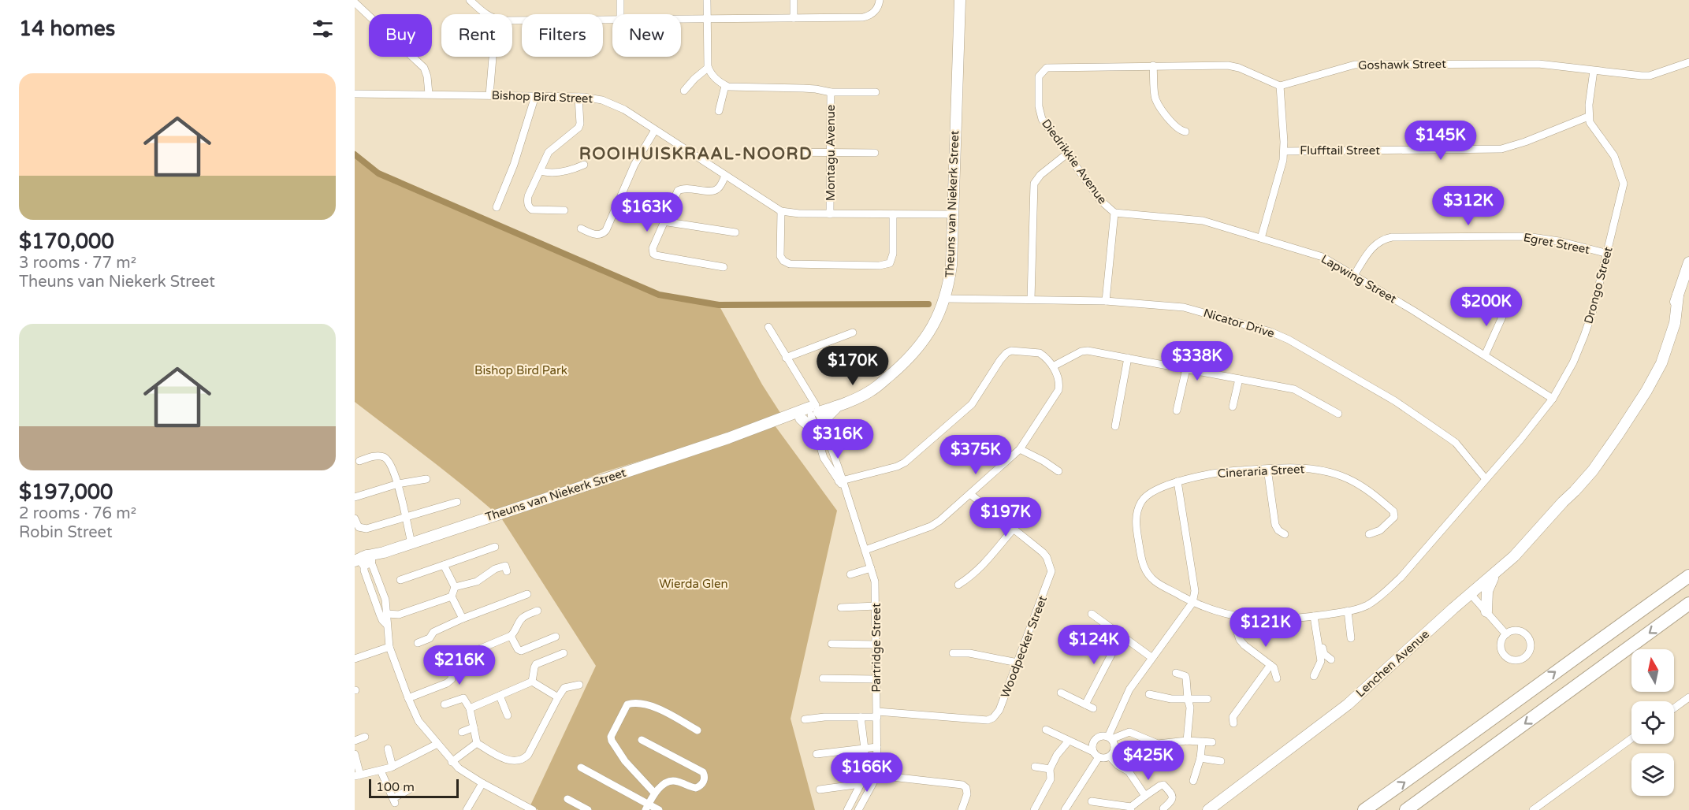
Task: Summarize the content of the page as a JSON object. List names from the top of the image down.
{
  "streets": {
    "street": [
      "Goshawk Street",
      "Bishop Bird Street",
      "Flufftail Street",
      "Montagu Avenue",
      "Diedrikkie Avenue",
      "Theuns van Niekerk Street",
      "Egret Street",
      "Lapwing Street",
      "Drongo Street",
      "Nicator Drive",
      "Cineraria Street",
      "Woodpecker Street",
      "Partridge Street",
      "Lenchen Avenue"
    ]
  },
  "crossings": [
    ["Bishop Bird Street", "Montagu Avenue"],
    ["Bishop Bird Street", "Theuns van Niekerk Street"],
    ["Flufftail Street", "Drongo Street"],
    ["Diedrikkie Avenue", "Lapwing Street"],
    ["Diedrikkie Avenue", "Nicator Drive"],
    ["Theuns van Niekerk Street", "Nicator Drive"],
    ["Theuns van Niekerk Street", "Partridge Street"],
    ["Egret Street", "Lapwing Street"],
    ["Egret Street", "Drongo Street"],
    ["Lapwing Street", "Drongo Street"],
    ["Drongo Street", "Nicator Drive"],
    ["Drongo Street", "Cineraria Street"],
    ["Nicator Drive", "Cineraria Street"],
    ["Woodpecker Street", "Partridge Street"]
  ],
  "districts": ["ROOIHUISKRAAL-NOORD"],
  "parks": ["Bishop Bird Park", "Wierda Glen"],
  "scale_bar": "100 m",
  "north": "top",
  "page": {
    "heading": "14 homes",
    "chip": [
      "Buy",
      "Rent",
      "Filters",
      "New"
    ],
    "list": [
      {
        "name": "$170,000",
        "note": "3 rooms · 77 m² · Theuns van Niekerk Street"
      },
      {
        "name": "$197,000",
        "note": "2 rooms · 76 m² · Robin Street"
      }
    ],
    "price": [
      "$145K",
      "$312K",
      "$163K",
      "$200K",
      "$338K",
      "$170K",
      "$316K",
      "$375K",
      "$197K",
      "$121K",
      "$124K",
      "$216K",
      "$425K",
      "$166K"
    ],
    "scale": "100 m"
  }
}
